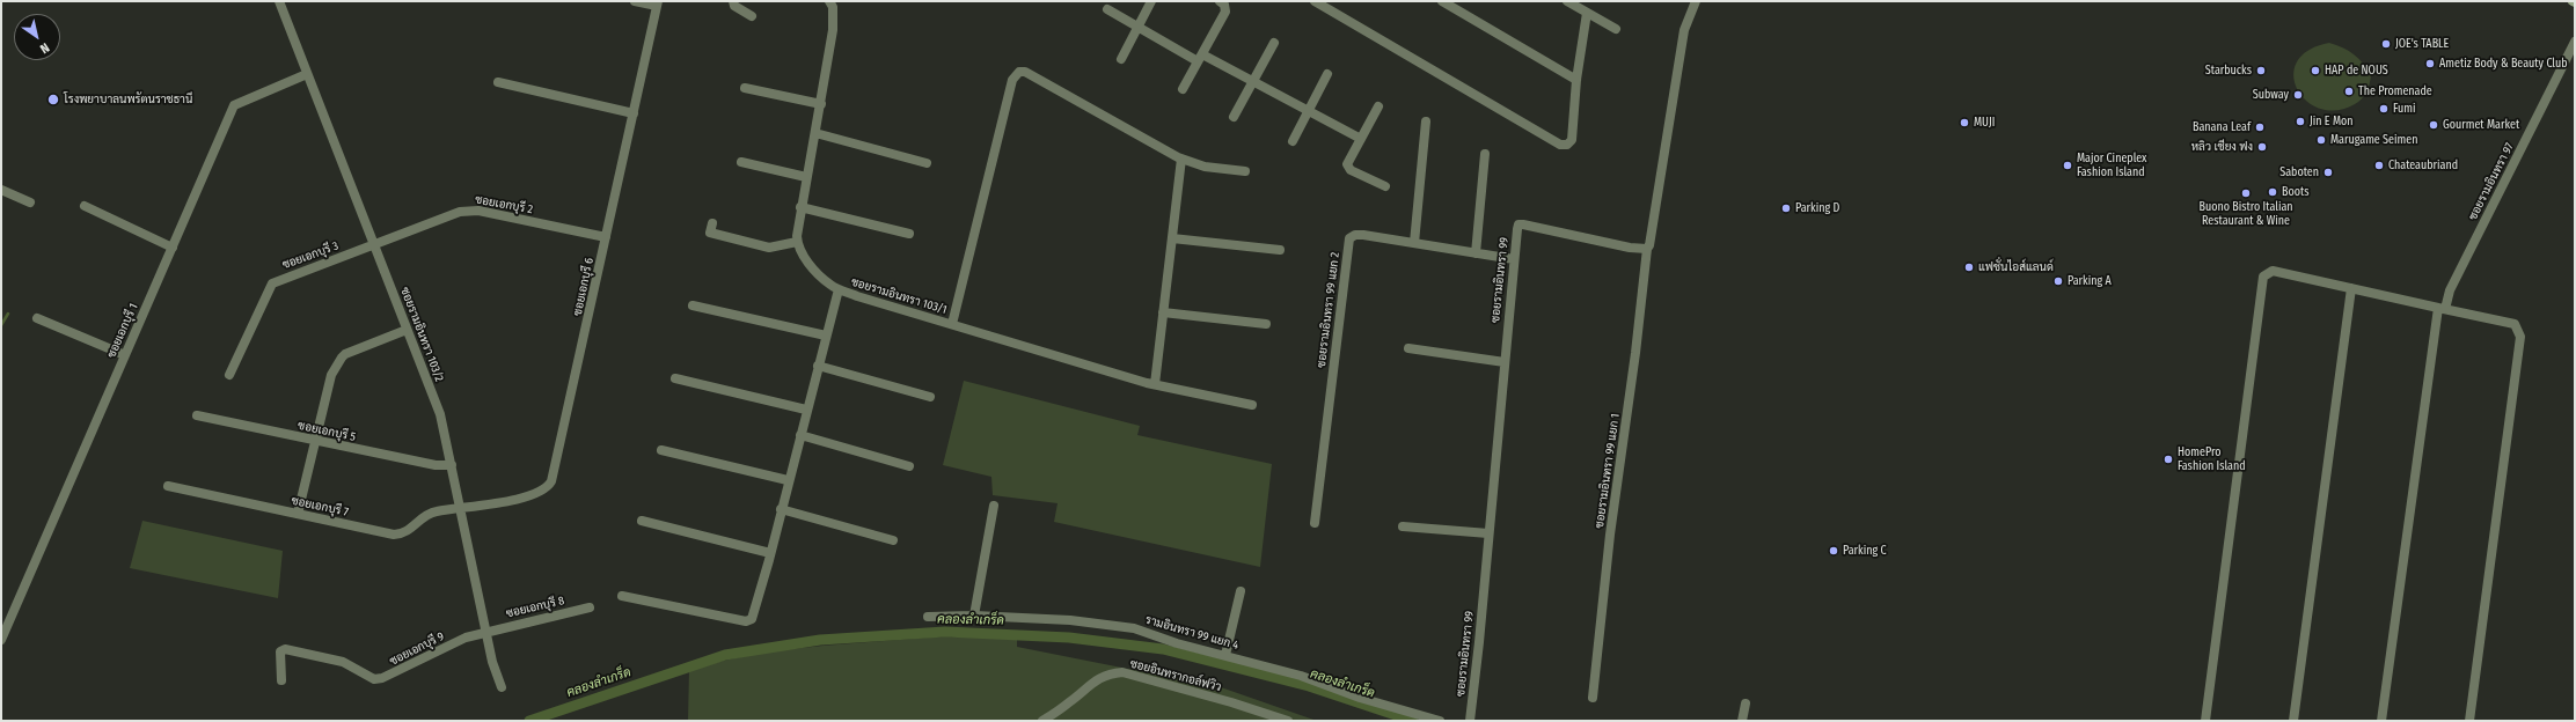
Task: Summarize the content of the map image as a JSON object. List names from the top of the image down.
{
  "streets": {
    "street": [
      "ซอยรามอินทรา 97",
      "ซอยเอกบุรี 2",
      "ซอยเอกบุรี 3",
      "ซอยรามอินทรา 99",
      "ซอยเอกบุรี 6",
      "ซอยรามอินทรา 103/1",
      "ซอยรามอินทรา 99 แยก 2",
      "ซอยเอกบุรี 1",
      "ซอยรามอินทรา 103/2",
      "ซอยเอกบุรี 5",
      "ซอยรามอินทรา 99 แยก 1",
      "ซอยเอกบุรี 7",
      "ซอยเอกบุรี 8",
      "รามอินทรา 99 แยก 4",
      "ซอยเอกบุรี 9",
      "ซอยอินทรากอล์ฟวิว"
    ]
  },
  "crossings": [
    ["ซอยเอกบุรี 2", "ซอยเอกบุรี 3"],
    ["ซอยเอกบุรี 2", "ซอยเอกบุรี 6"],
    ["ซอยเอกบุรี 2", "ซอยรามอินทรา 103/2"],
    ["ซอยเอกบุรี 3", "ซอยรามอินทรา 103/2"],
    ["ซอยรามอินทรา 99", "ซอยรามอินทรา 99 แยก 2"],
    ["ซอยรามอินทรา 99", "ซอยรามอินทรา 99 แยก 1"],
    ["ซอยเอกบุรี 6", "ซอยรามอินทรา 103/2"],
    ["ซอยเอกบุรี 6", "ซอยเอกบุรี 7"],
    ["ซอยเอกบุรี 1", "ซอยรามอินทรา 103/2"],
    ["ซอยรามอินทรา 103/2", "ซอยเอกบุรี 5"],
    ["ซอยรามอินทรา 103/2", "ซอยเอกบุรี 7"],
    ["ซอยรามอินทรา 103/2", "ซอยเอกบุรี 8"],
    ["ซอยรามอินทรา 103/2", "ซอยเอกบุรี 9"],
    ["ซอยเอกบุรี 8", "ซอยเอกบุรี 9"]
  ],
  "water": ["คลองลำเกร็ด"],
  "places": [
    "JOE's TABLE",
    "Ametiz Body & Beauty Club",
    "Starbucks",
    "HAP de NOUS",
    "The Promenade",
    "Subway",
    "โรงพยาบาลนพรัตนราชธานี",
    "Fumi",
    "Jin E Mon",
    "MUJI",
    "Gourmet Market",
    "Banana Leaf",
    "Marugame Seimen",
    "หลิว เซียง ฟง",
    "Major Cineplex Fashion Island",
    "Chateaubriand",
    "Saboten",
    "Boots",
    "Buono Bistro Italian Restaurant & Wine",
    "Parking D",
    "แฟชั่นไอส์แลนด์",
    "Parking A",
    "HomePro Fashion Island",
    "Parking C"
  ],
  "north": "bottom right"
}
